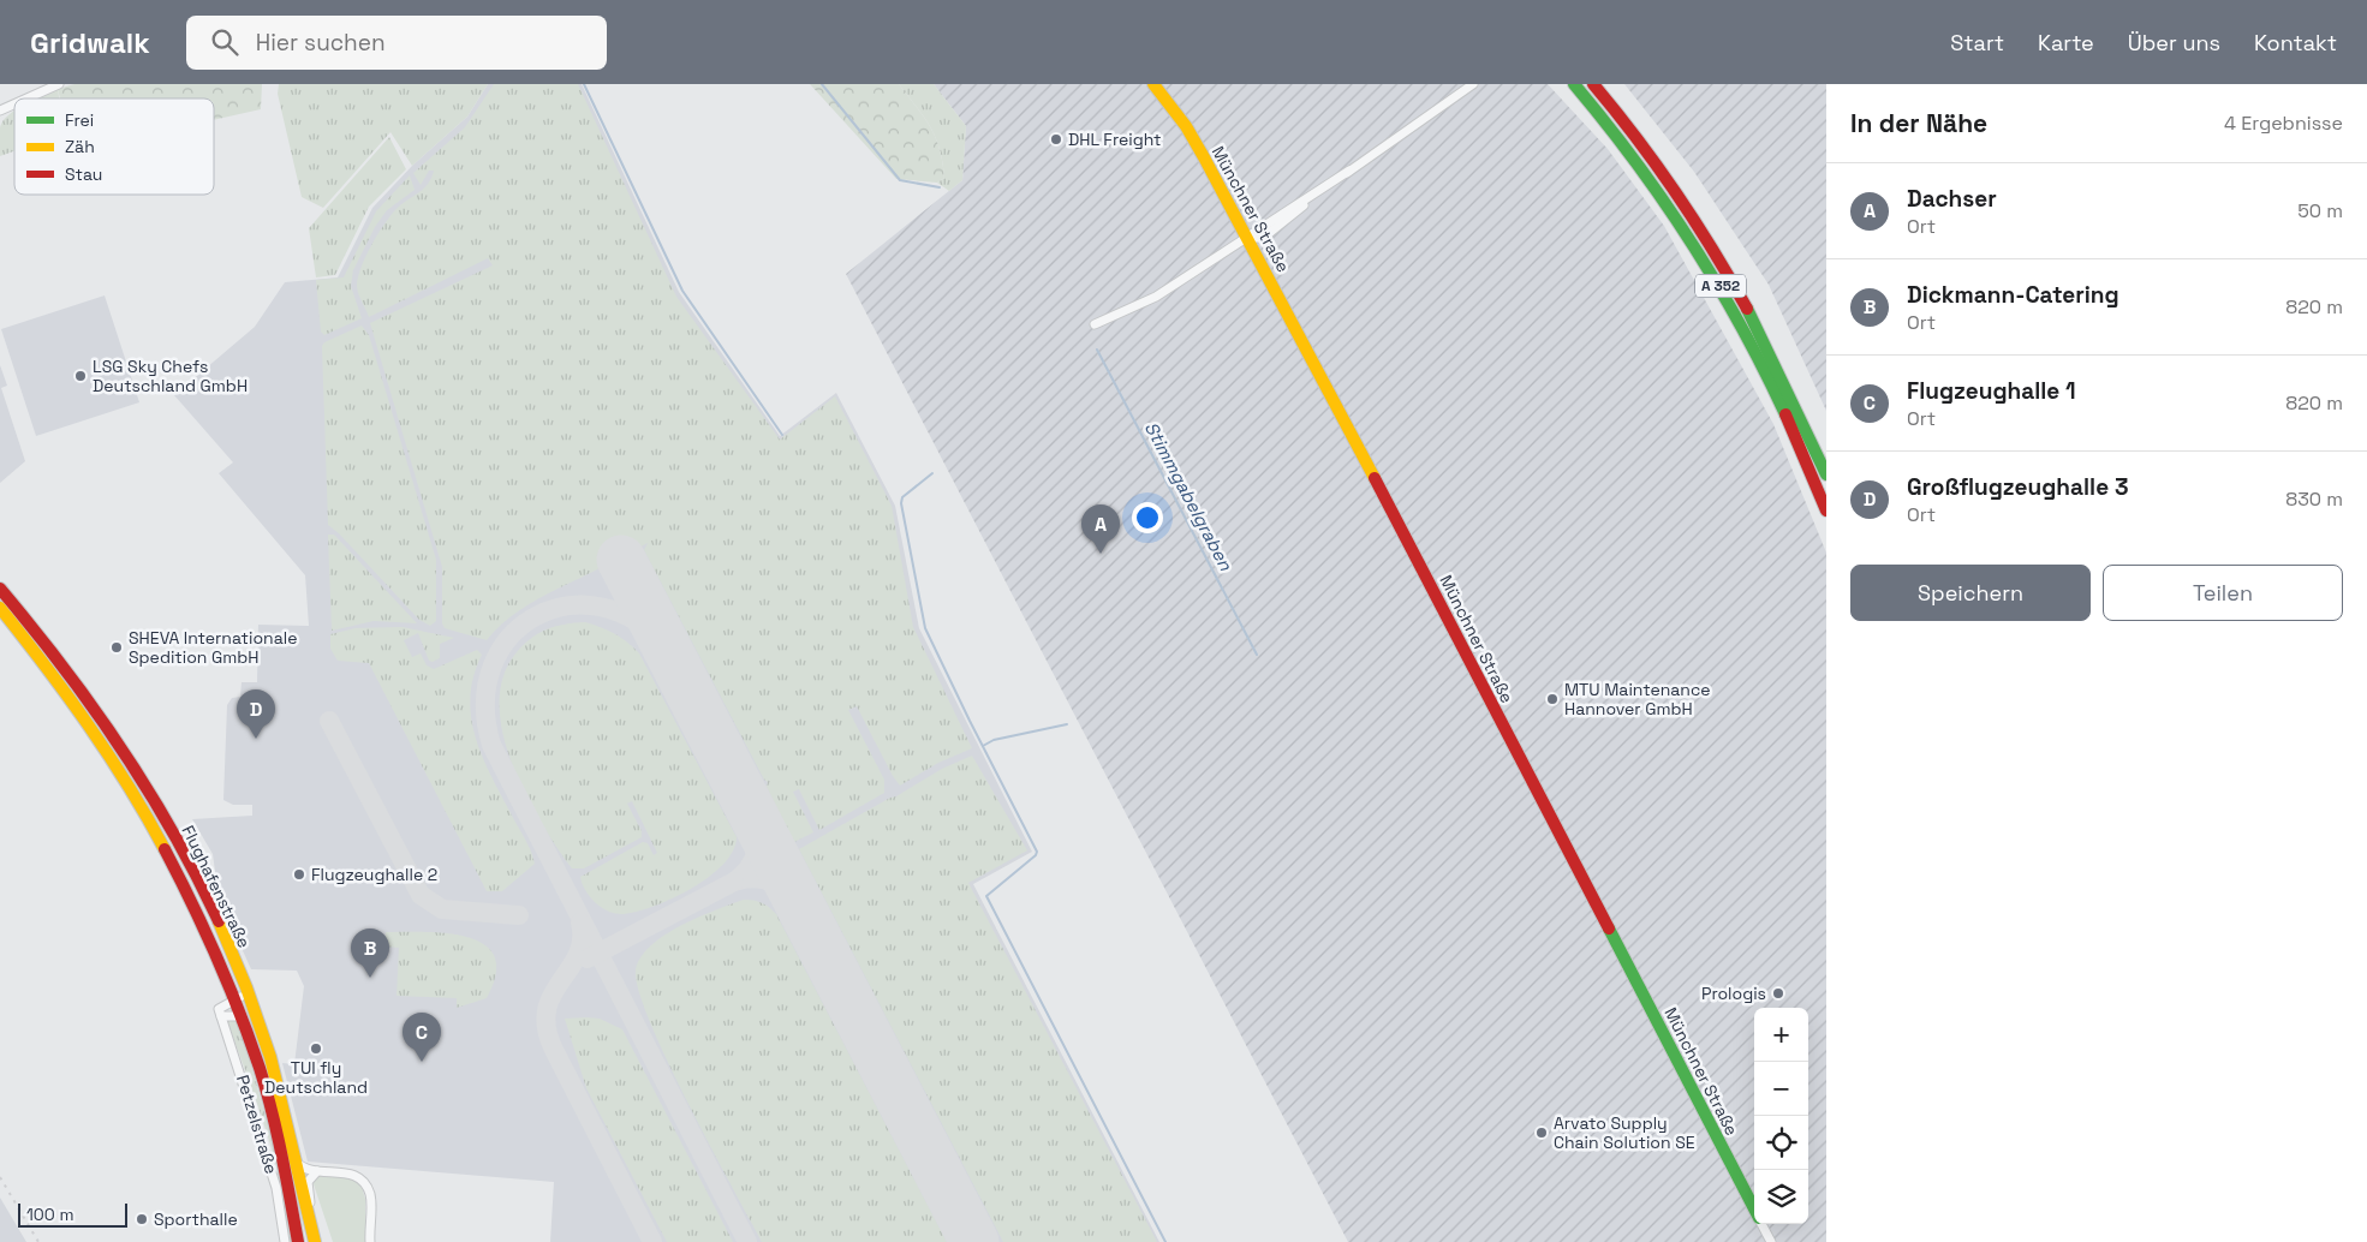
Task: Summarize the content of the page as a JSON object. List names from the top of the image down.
{
  "streets": {
    "main road": ["Münchner Straße", "A 352", "Flughafenstraße"],
    "street": ["Petzelstraße"]
  },
  "water": ["Stimmgabelgraben"],
  "places": [
    "DHL Freight",
    "LSG Sky Chefs Deutschland GmbH",
    "SHEVA Internationale Spedition GmbH",
    "MTU Maintenance Hannover GmbH",
    "Flugzeughalle 2",
    "Prologis",
    "TUI fly Deutschland",
    "Arvato Supply Chain Solution SE",
    "Sporthalle"
  ],
  "legend": ["Frei", "Zäh", "Stau"],
  "scale_bar": "100 m",
  "page": {
    "header": "Gridwalk",
    "search": "Hier suchen",
    "nav": [
      "Start",
      "Karte",
      "Über uns",
      "Kontakt"
    ],
    "heading": ["In der Nähe", "4 Ergebnisse"],
    "list": [
      {
        "mark": "A",
        "name": "Dachser",
        "note": "Ort",
        "value": "50 m"
      },
      {
        "mark": "B",
        "name": "Dickmann-Catering",
        "note": "Ort",
        "value": "820 m"
      },
      {
        "mark": "C",
        "name": "Flugzeughalle 1",
        "note": "Ort",
        "value": "820 m"
      },
      {
        "mark": "D",
        "name": "Großflugzeughalle 3",
        "note": "Ort",
        "value": "830 m"
      }
    ],
    "pins": [
      "A",
      "D",
      "B",
      "C"
    ],
    "buttons": ["Speichern", "Teilen"],
    "map_buttons": ["+", "−"],
    "scale": "100 m"
  }
}
